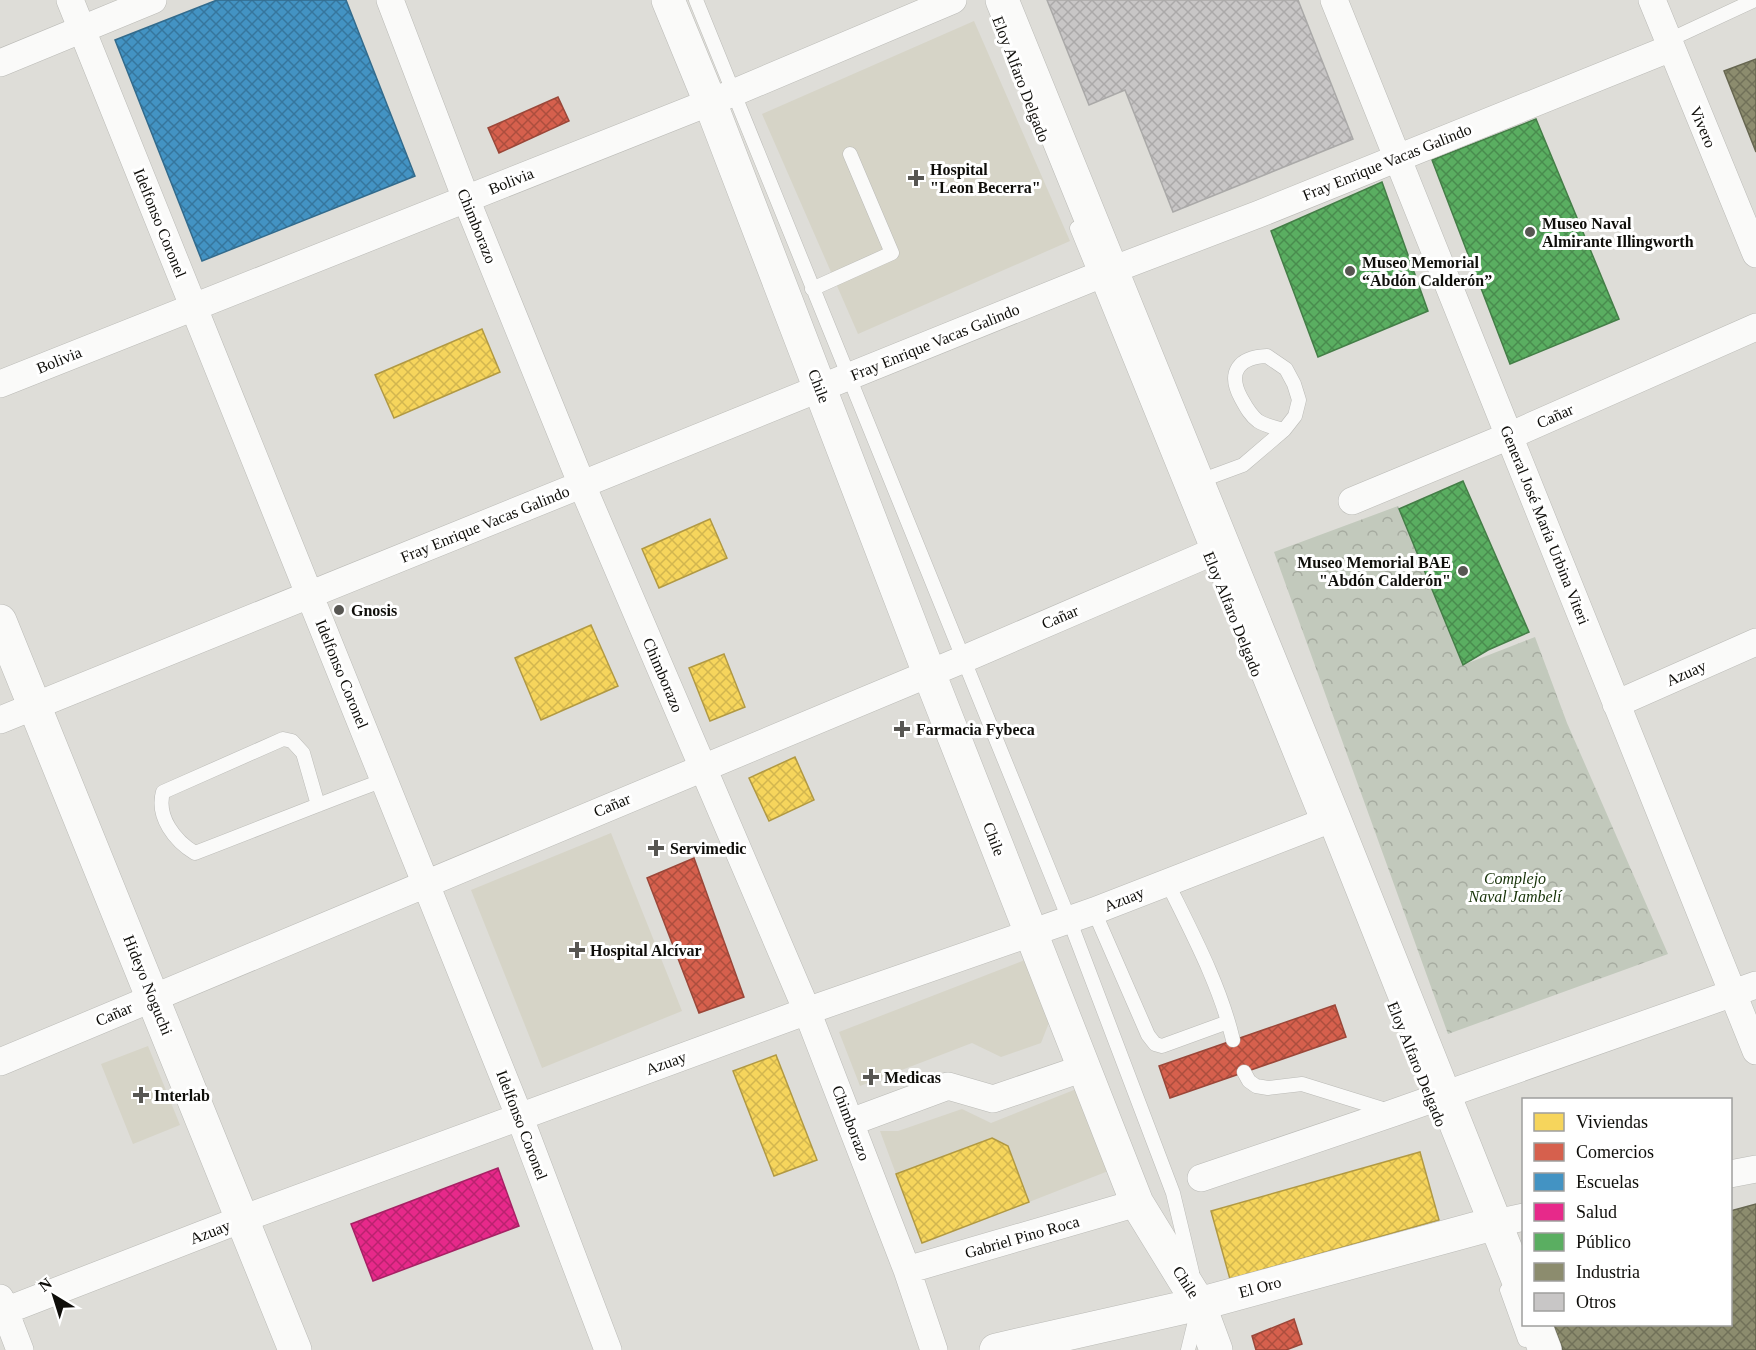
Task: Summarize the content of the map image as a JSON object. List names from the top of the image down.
{
  "streets": {
    "main road": [
      "Eloy Alfaro Delgado",
      "Chile",
      "Hideyo Noguchi",
      "El Oro"
    ],
    "street": [
      "Vivero",
      "Fray Enrique Vacas Galindo",
      "Bolivia",
      "Idelfonso Coronel",
      "Chimborazo",
      "Cañar",
      "General José María Urbina Viteri",
      "Azuay",
      "Gabriel Pino Roca"
    ]
  },
  "crossings": [
    ["Eloy Alfaro Delgado", "Fray Enrique Vacas Galindo"],
    ["Eloy Alfaro Delgado", "Cañar"],
    ["Eloy Alfaro Delgado", "Azuay"],
    ["Eloy Alfaro Delgado", "El Oro"],
    ["Vivero", "Fray Enrique Vacas Galindo"],
    ["Fray Enrique Vacas Galindo", "Idelfonso Coronel"],
    ["Fray Enrique Vacas Galindo", "Chimborazo"],
    ["Fray Enrique Vacas Galindo", "Chile"],
    ["Fray Enrique Vacas Galindo", "General José María Urbina Viteri"],
    ["Fray Enrique Vacas Galindo", "Hideyo Noguchi"],
    ["Bolivia", "Idelfonso Coronel"],
    ["Bolivia", "Chimborazo"],
    ["Bolivia", "Chile"],
    ["Idelfonso Coronel", "Cañar"],
    ["Idelfonso Coronel", "Azuay"],
    ["Chimborazo", "Cañar"],
    ["Chimborazo", "Azuay"],
    ["Chimborazo", "Gabriel Pino Roca"],
    ["Chile", "Cañar"],
    ["Chile", "Azuay"],
    ["Chile", "Gabriel Pino Roca"],
    ["Chile", "El Oro"],
    ["Cañar", "General José María Urbina Viteri"],
    ["Cañar", "Hideyo Noguchi"],
    ["General José María Urbina Viteri", "Azuay"],
    ["Azuay", "Hideyo Noguchi"]
  ],
  "parks": ["Complejo Naval Jambelí"],
  "places": {
    "health": [
      "Hospital \"Leon Becerra\"",
      "Farmacia Fybeca",
      "Servimedic",
      "Hospital Alcívar",
      "Medicas",
      "Interlab"
    ],
    "other": [
      "Museo Naval Almirante Illingworth",
      "Museo Memorial “Abdón Calderón”",
      "Museo Memorial BAE \"Abdón Calderón\"",
      "Gnosis"
    ]
  },
  "legend": [
    "Viviendas",
    "Comercios",
    "Escuelas",
    "Salud",
    "Público",
    "Industria",
    "Otros"
  ],
  "north": "top left"
}
